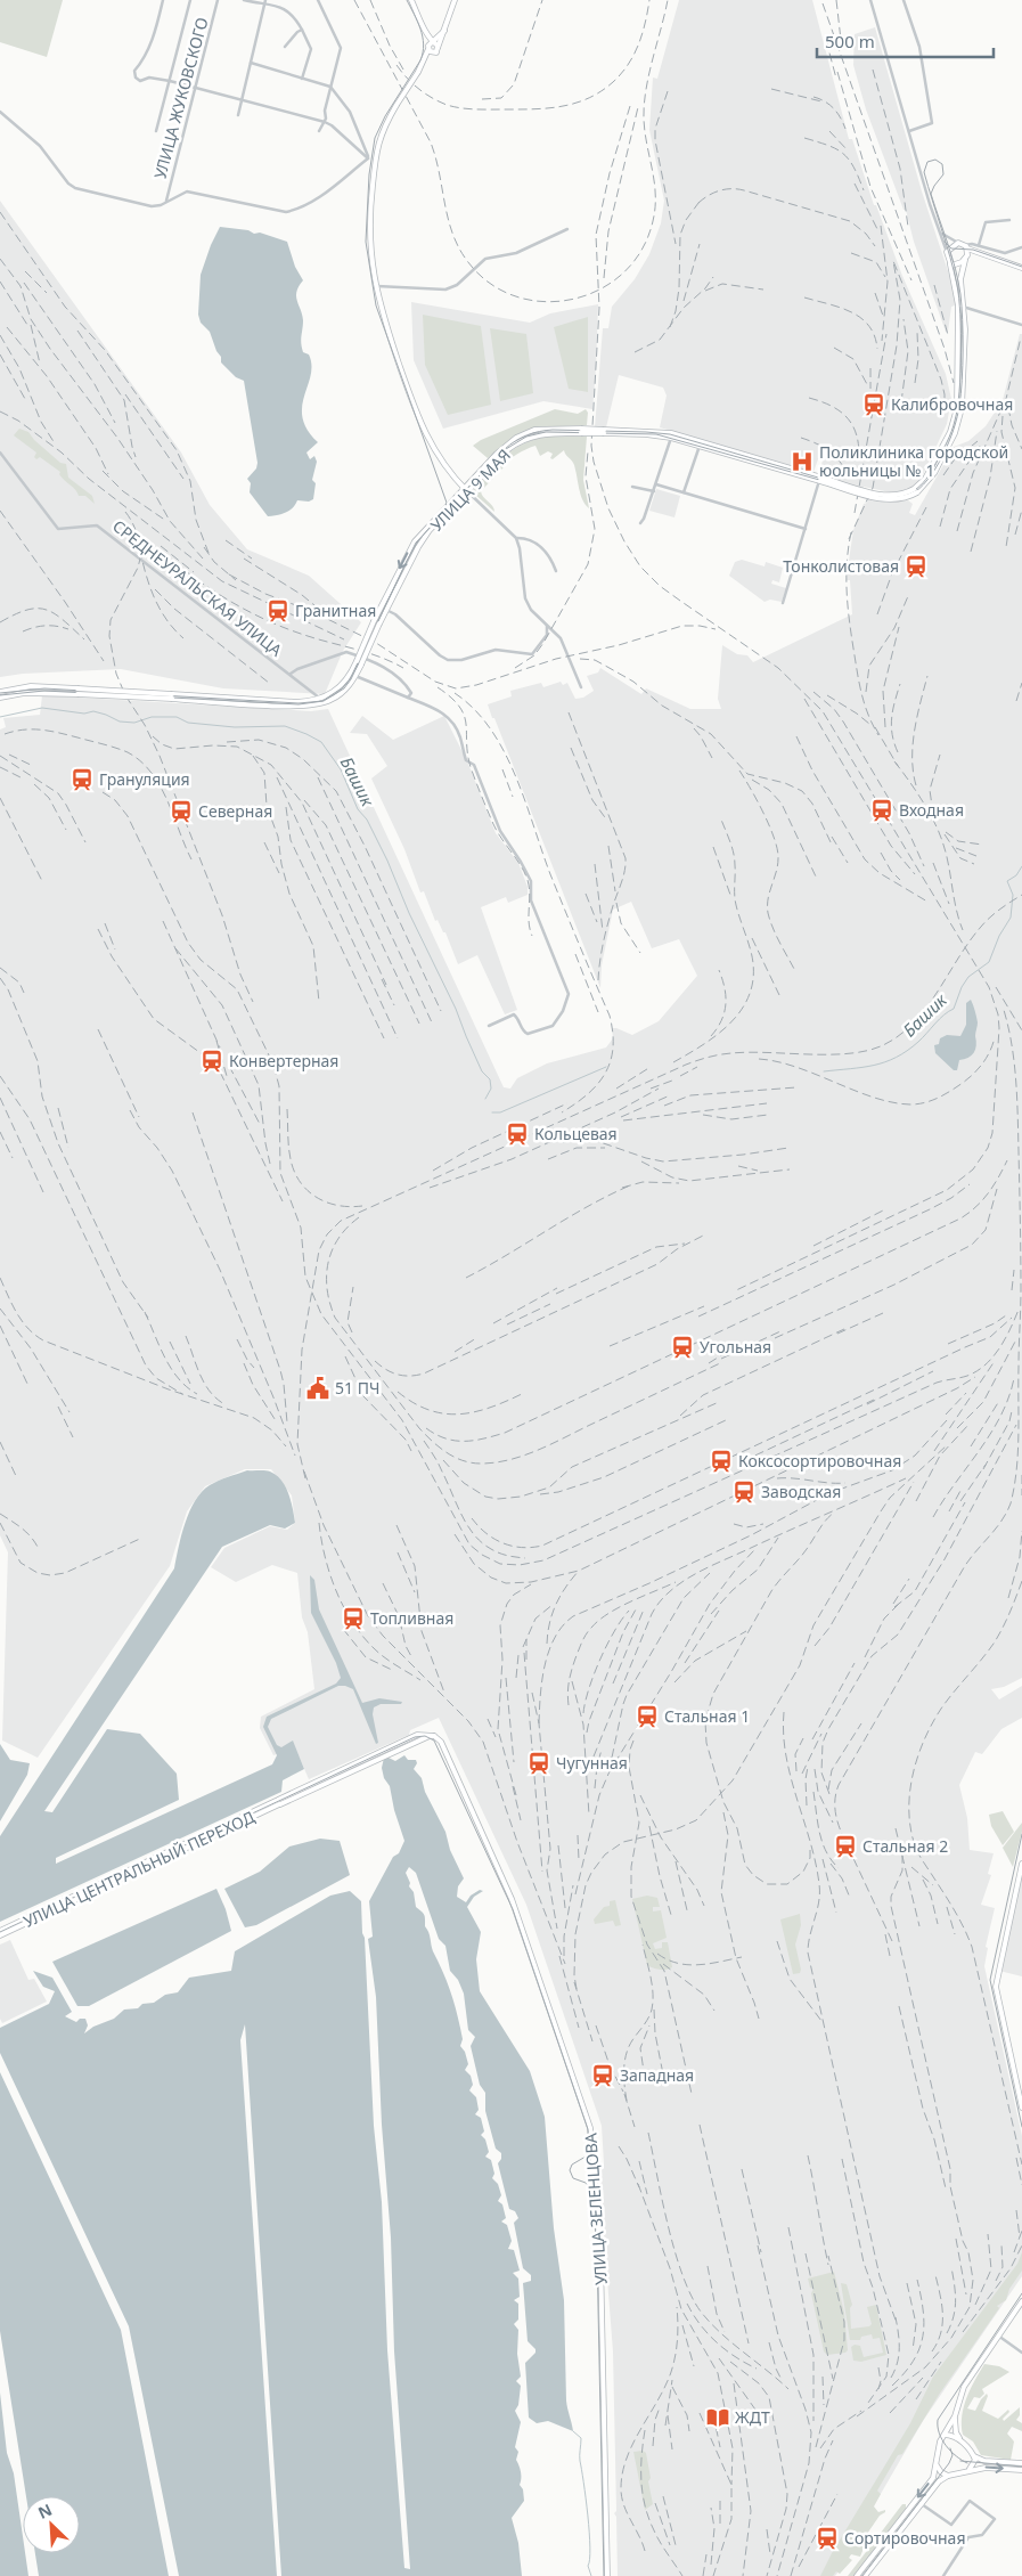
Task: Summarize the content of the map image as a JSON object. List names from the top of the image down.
{
  "streets": {
    "main road": ["УЛИЦА 9 МАЯ", "УЛИЦА ЦЕНТРАЛЬНЫЙ ПЕРЕХОД", "УЛИЦА ЗЕЛЕНЦОВА"],
    "street": ["УЛИЦА ЖУКОВСКОГО", "СРЕДНЕУРАЛЬСКАЯ УЛИЦА"]
  },
  "crossings": [
    ["УЛИЦА 9 МАЯ", "СРЕДНЕУРАЛЬСКАЯ УЛИЦА"],
    ["УЛИЦА ЦЕНТРАЛЬНЫЙ ПЕРЕХОД", "УЛИЦА ЗЕЛЕНЦОВА"]
  ],
  "water": ["Башик"],
  "places": {
    "station": [
      "Калибровочная",
      "Тонколистовая",
      "Гранитная",
      "Грануляция",
      "Входная",
      "Северная",
      "Конвертерная",
      "Кольцевая",
      "Угольная",
      "Коксосортировочная",
      "Заводская",
      "Топливная",
      "Стальная 1",
      "Чугунная",
      "Стальная 2",
      "Западная",
      "Сортировочная"
    ],
    "hospital": ["Поликлиника городской юольницы № 1"],
    "public building": ["51 ПЧ"],
    "library": ["ЖДТ"]
  },
  "scale_bar": "500 m",
  "north": "top left"
}
